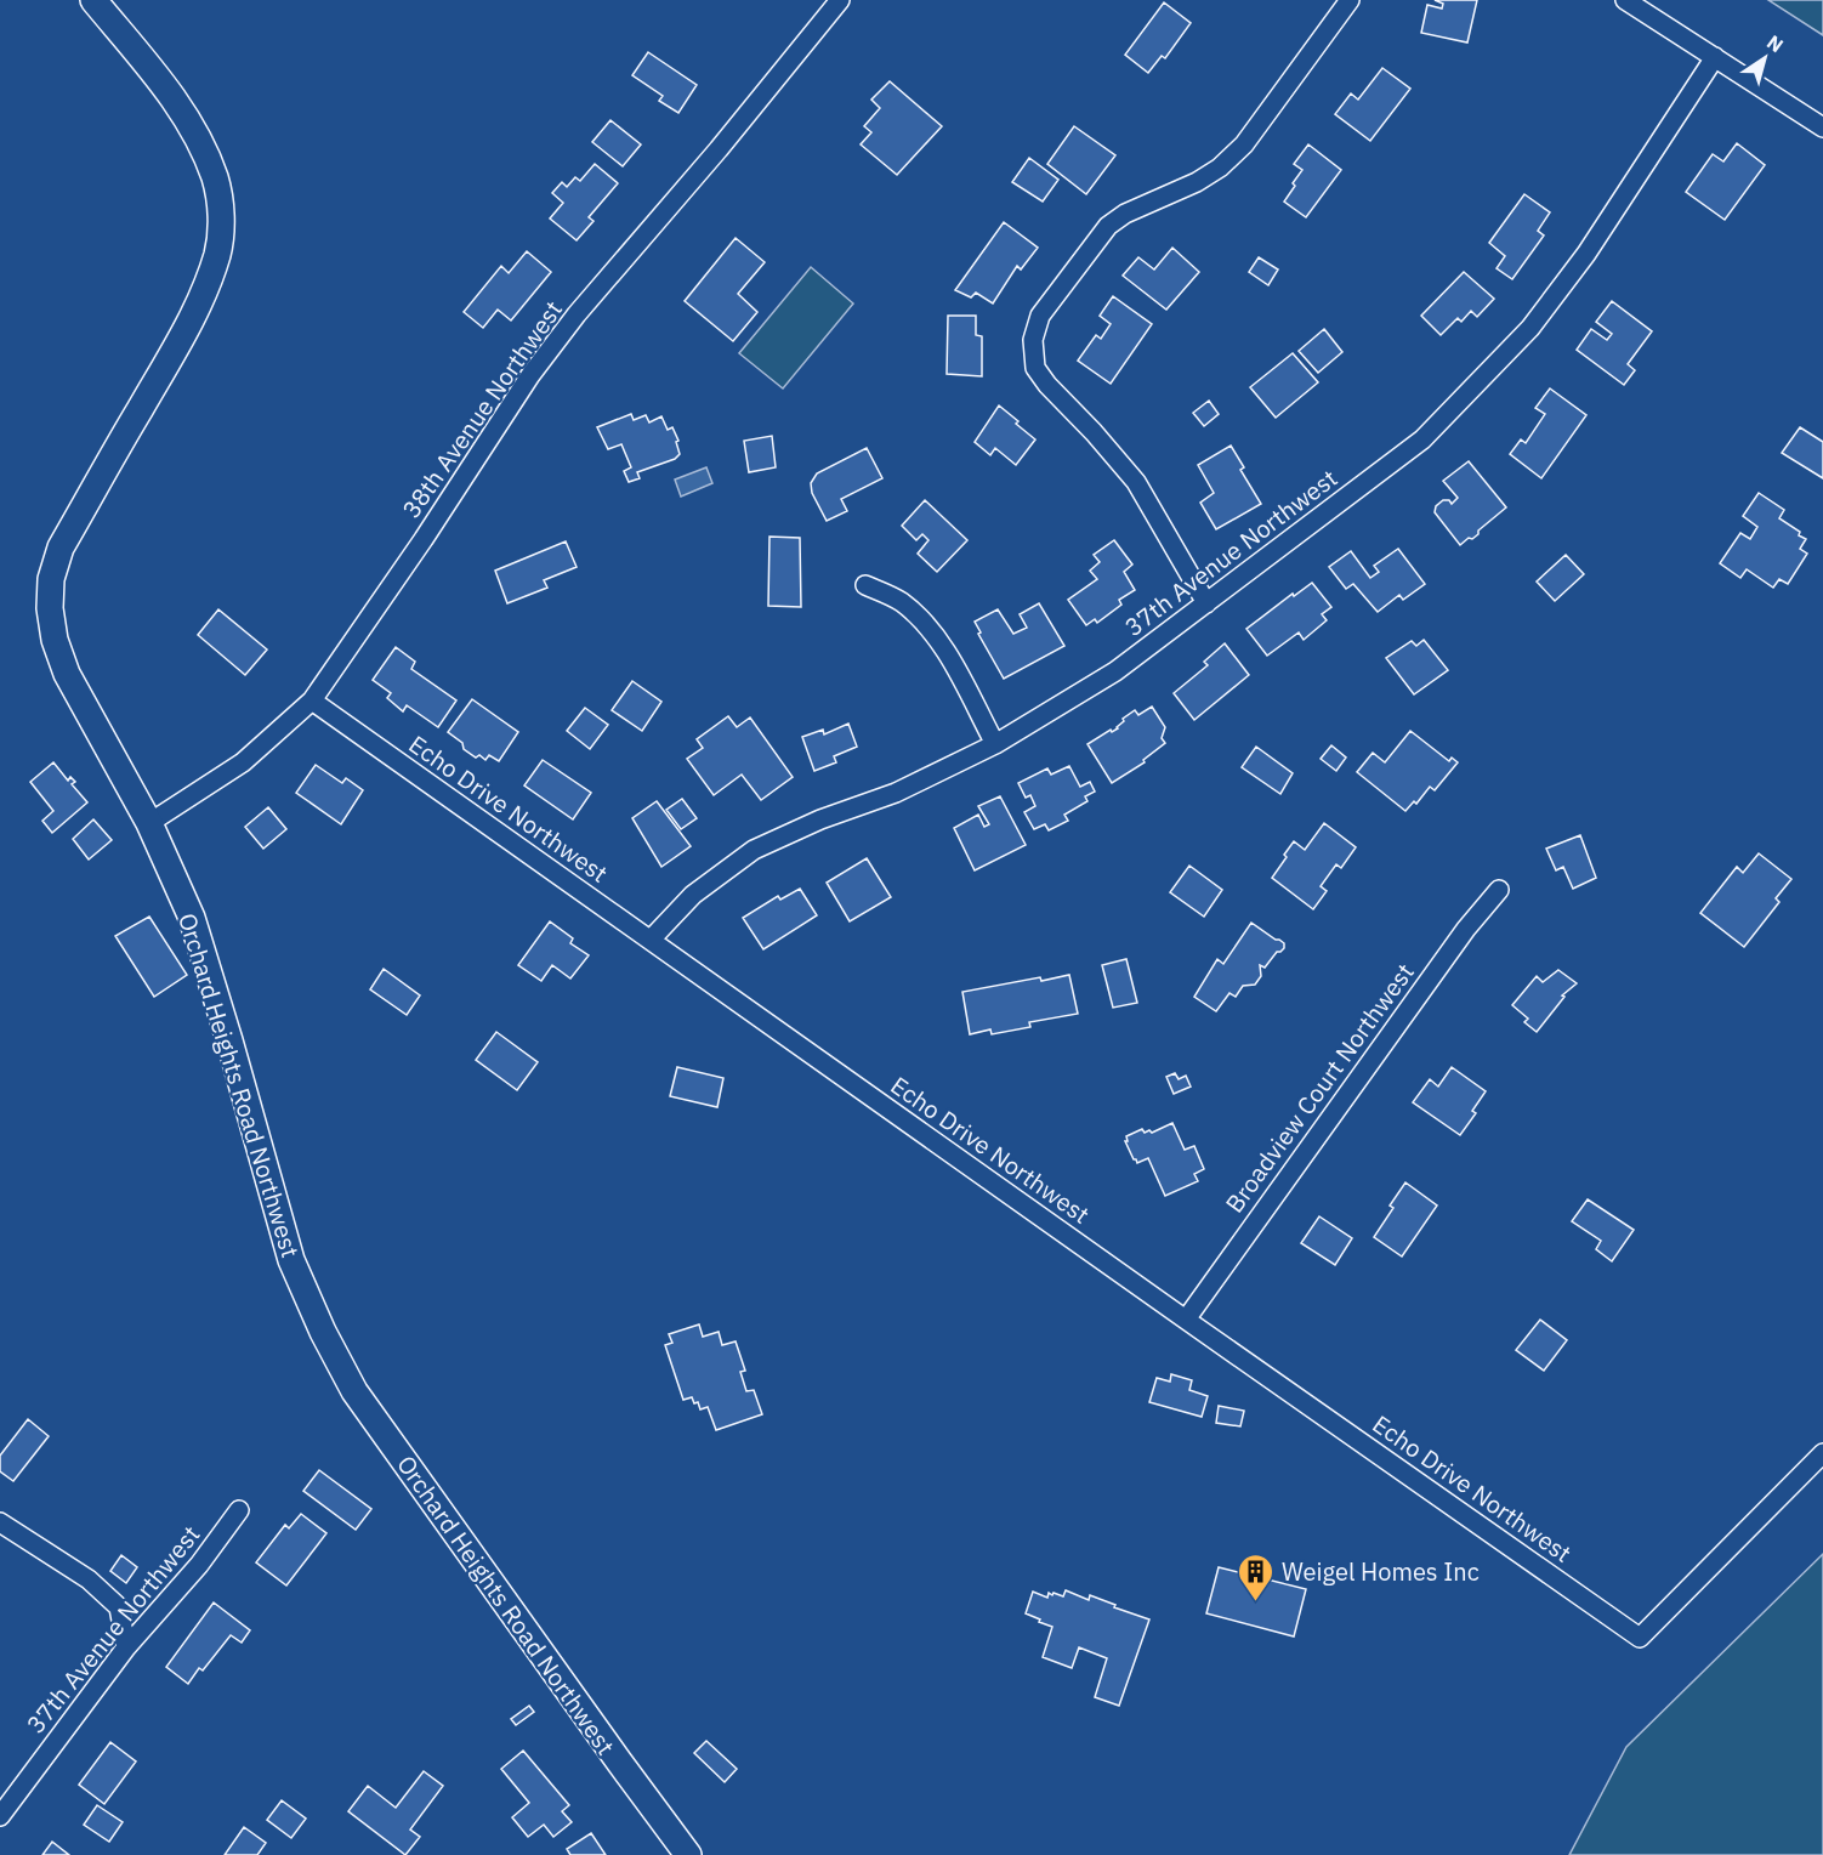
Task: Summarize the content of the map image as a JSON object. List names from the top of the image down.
{
  "streets": {
    "street": [
      "38th Avenue Northwest",
      "37th Avenue Northwest",
      "Echo Drive Northwest",
      "Orchard Heights Road Northwest",
      "Broadview Court Northwest"
    ]
  },
  "crossings": [
    ["38th Avenue Northwest", "Echo Drive Northwest"],
    ["38th Avenue Northwest", "Orchard Heights Road Northwest"],
    ["37th Avenue Northwest", "Echo Drive Northwest"],
    ["Echo Drive Northwest", "Broadview Court Northwest"]
  ],
  "places": {
    "building": ["Weigel Homes Inc"]
  },
  "north": "top right"
}
